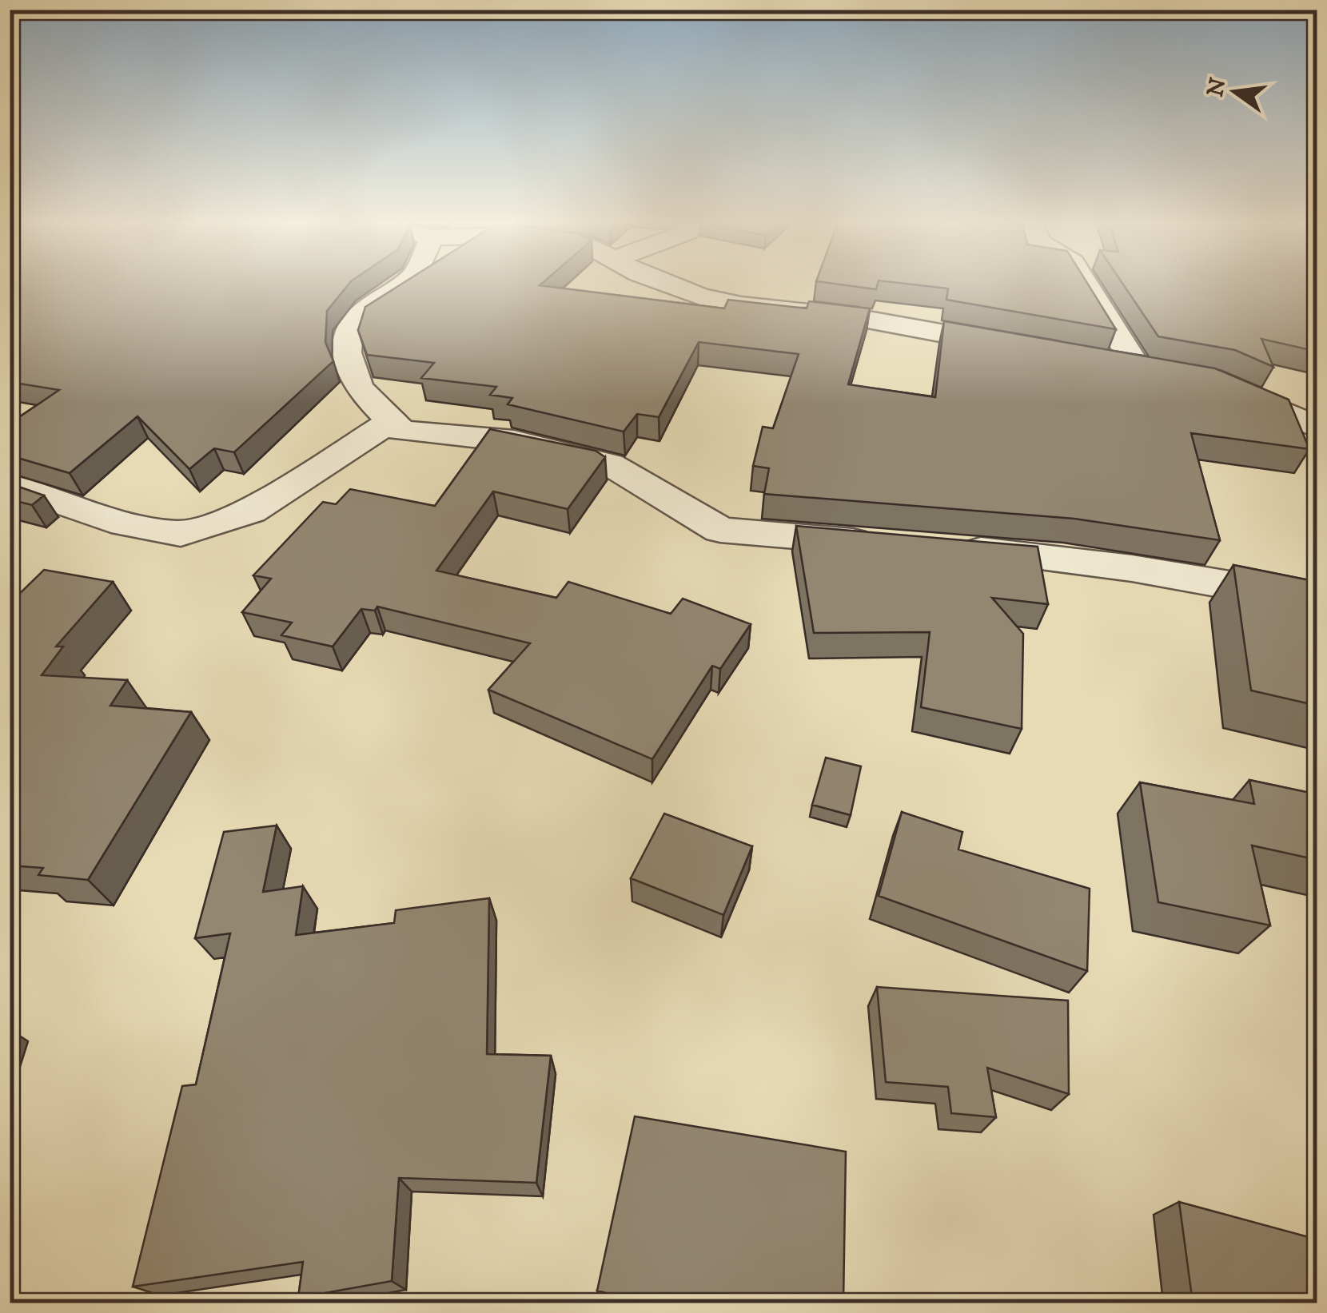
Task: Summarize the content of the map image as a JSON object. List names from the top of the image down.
{
  "north": "left"
}
